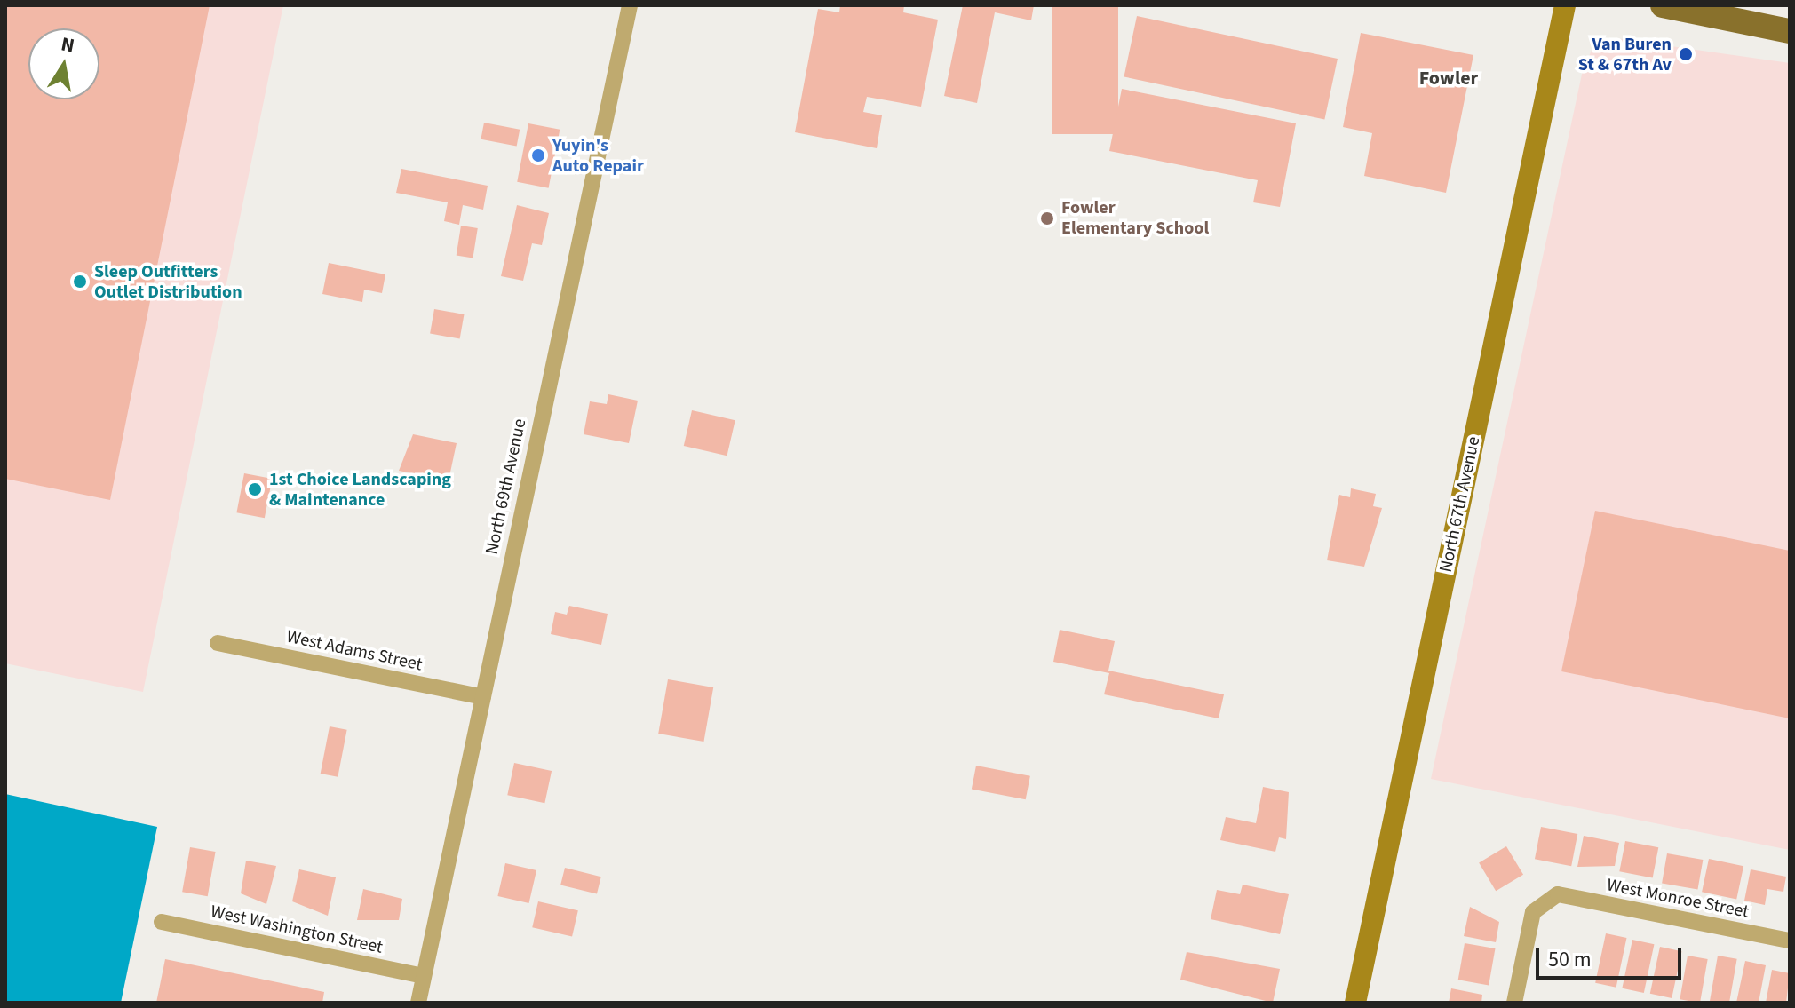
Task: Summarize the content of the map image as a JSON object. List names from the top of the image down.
{
  "streets": {
    "main road": ["North 67th Avenue"],
    "street": [
      "North 69th Avenue",
      "West Adams Street",
      "West Monroe Street",
      "West Washington Street"
    ]
  },
  "crossings": [
    ["North 69th Avenue", "West Adams Street"],
    ["North 69th Avenue", "West Washington Street"]
  ],
  "districts": ["Fowler"],
  "places": [
    "Van Buren St & 67th Av",
    "Yuyin's Auto Repair",
    "Fowler Elementary School",
    "Sleep Outfitters Outlet Distribution",
    "1st Choice Landscaping & Maintenance"
  ],
  "scale_bar": "50 m",
  "north": "top"
}
